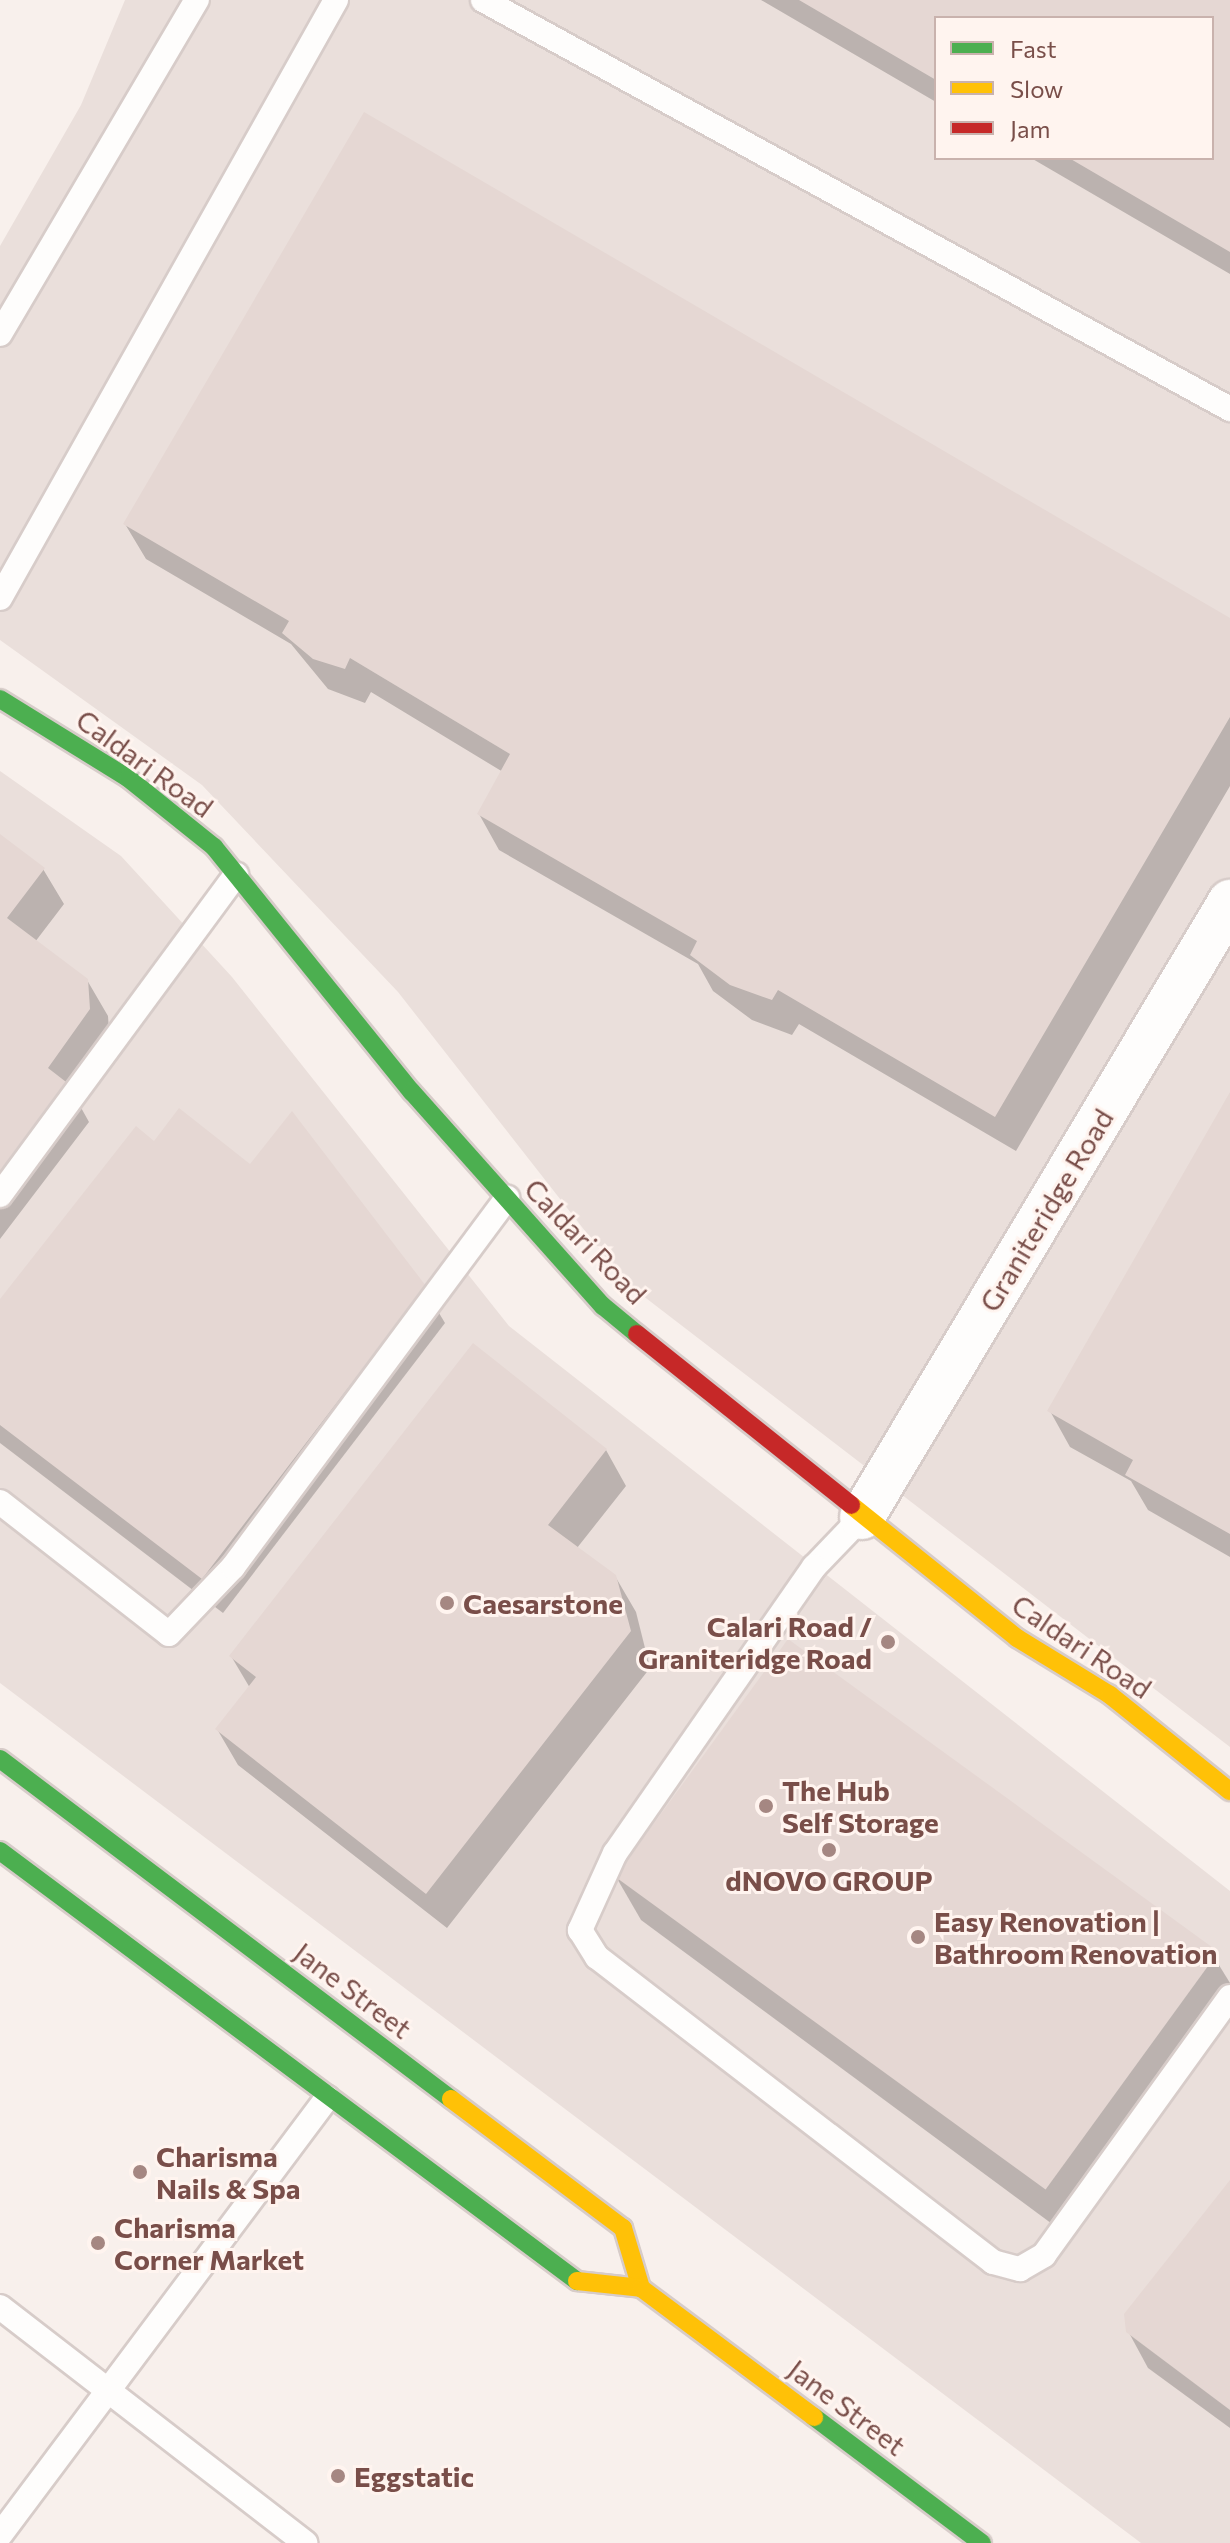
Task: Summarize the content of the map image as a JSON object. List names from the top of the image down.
{
  "streets": {
    "main road": ["Caldari Road", "Jane Street"],
    "street": ["Graniteridge Road"]
  },
  "crossings": [
    ["Caldari Road", "Graniteridge Road"]
  ],
  "places": [
    "Caesarstone",
    "Calari Road / Graniteridge Road",
    "The Hub Self Storage",
    "dNOVO GROUP",
    "Easy Renovation | Bathroom Renovation",
    "Charisma Nails & Spa",
    "Charisma Corner Market",
    "Eggstatic"
  ],
  "legend": ["Fast", "Slow", "Jam"]
}
